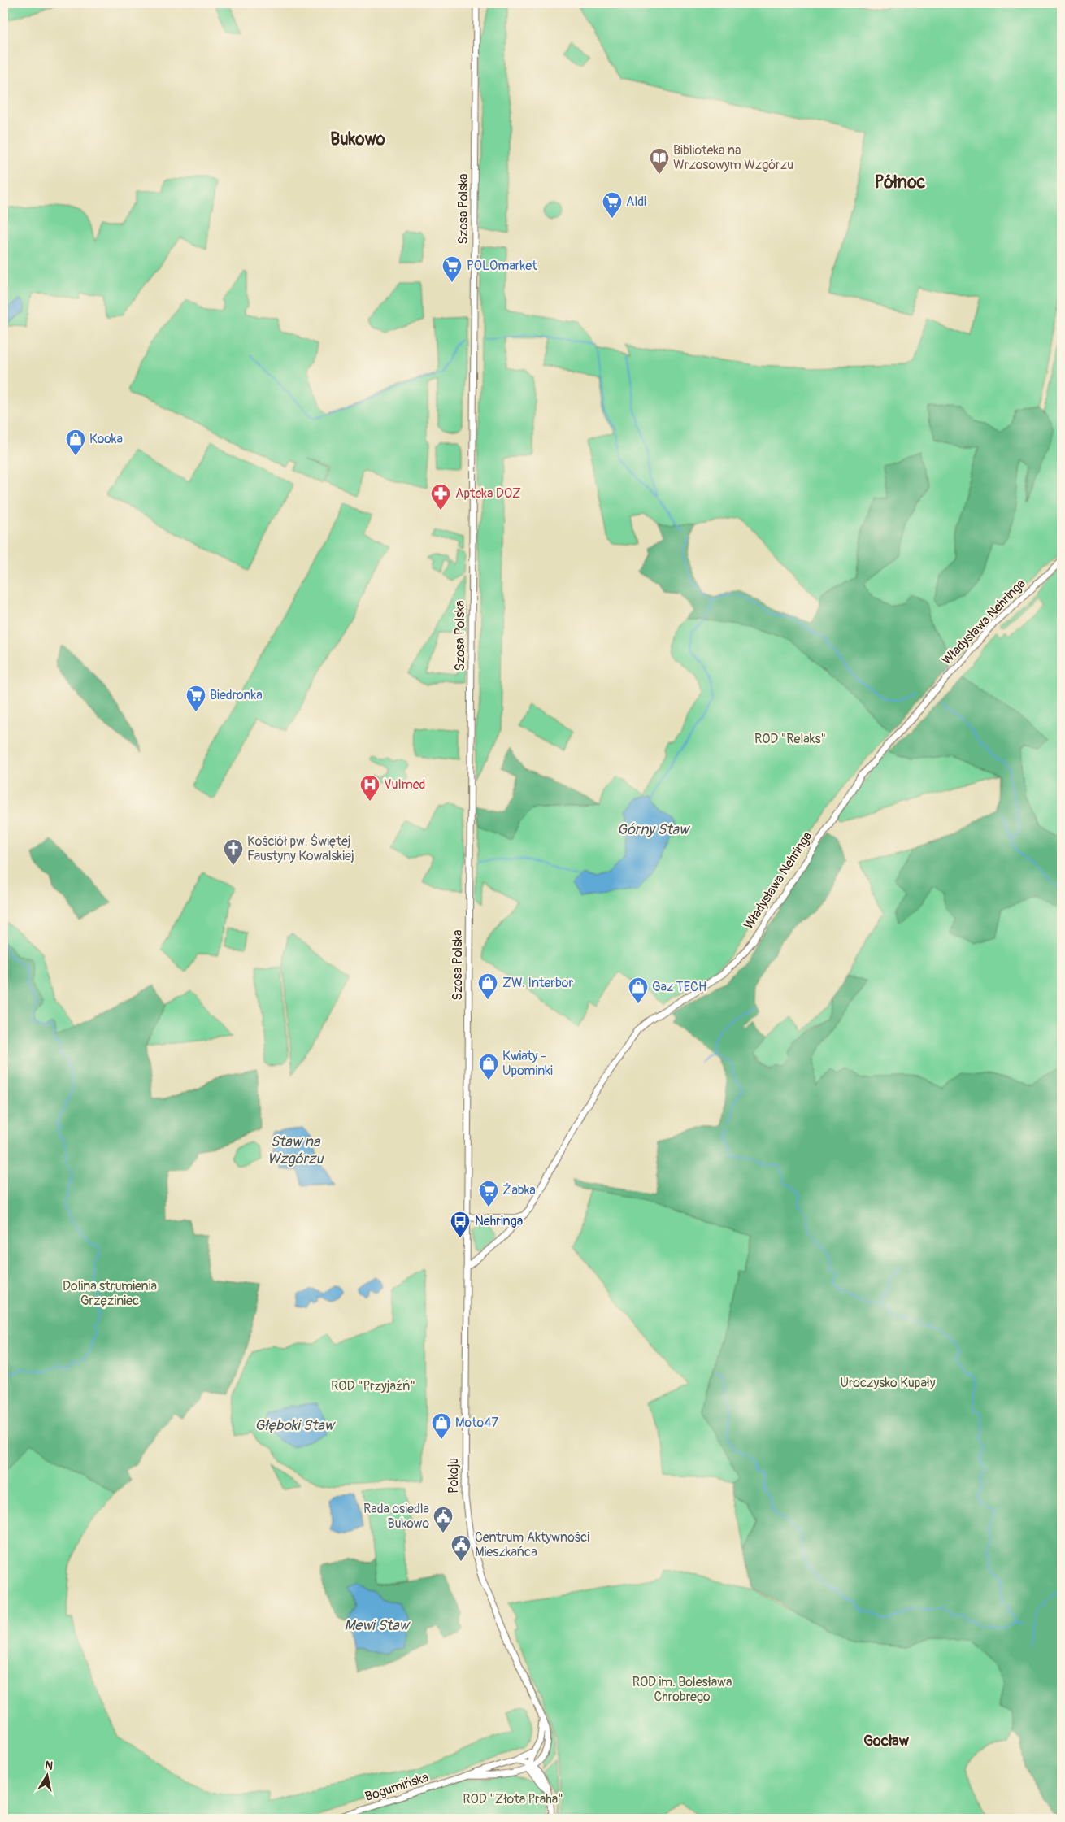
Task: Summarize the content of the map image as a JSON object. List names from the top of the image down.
{
  "streets": {
    "street": [
      "Szosa Polska",
      "Władysława Nehringa",
      "Pokoju",
      "Bogumińska"
    ]
  },
  "crossings": [
    ["Szosa Polska", "Władysława Nehringa"],
    ["Szosa Polska", "Pokoju"],
    ["Władysława Nehringa", "Pokoju"],
    ["Pokoju", "Bogumińska"]
  ],
  "districts": ["Bukowo", "Północ", "Gocław"],
  "water": [
    "Górny Staw",
    "Staw na Wzgórzu",
    "Głęboki Staw",
    "Mewi Staw"
  ],
  "parks": [
    "ROD \"Relaks\"",
    "Dolina strumienia Grzęziniec",
    "Uroczysko Kupały",
    "ROD \"Przyjaźń\"",
    "ROD im. Bolesława Chrobrego",
    "ROD \"Złota Praha\""
  ],
  "places": {
    "library": ["Biblioteka na Wrzosowym Wzgórzu"],
    "supermarket": [
      "Aldi",
      "POLOmarket",
      "Biedronka",
      "Żabka"
    ],
    "shop": [
      "Kooka",
      "ZW. Interbor",
      "Gaz TECH",
      "Kwiaty - Upominki",
      "Moto47"
    ],
    "pharmacy": ["Apteka DOZ"],
    "hospital": ["Vulmed"],
    "church": ["Kościół pw. Świętej Faustyny Kowalskiej"],
    "bus stop": ["Nehringa"],
    "public building": ["Rada osiedla Bukowo", "Centrum Aktywności Mieszkańca"]
  },
  "north": "top"
}
